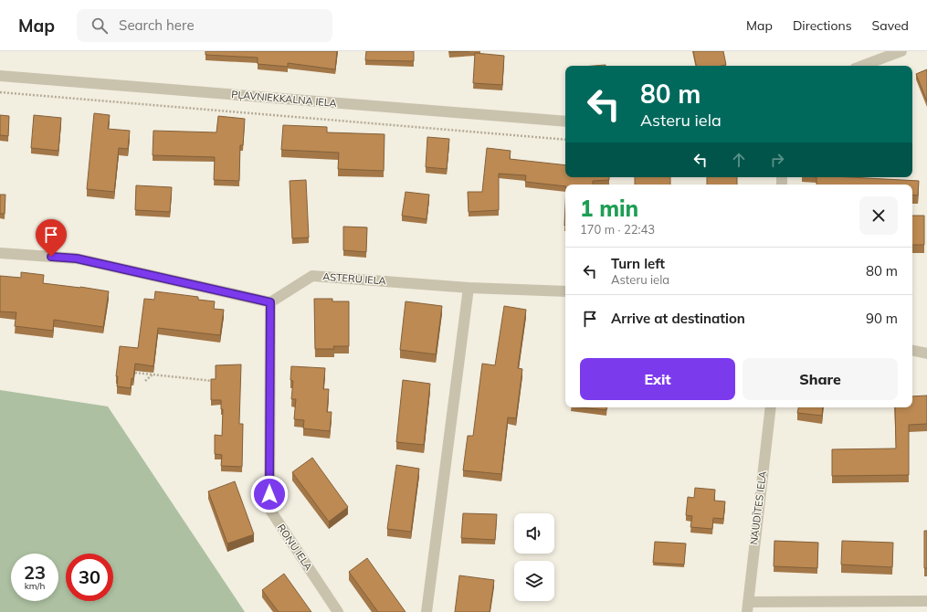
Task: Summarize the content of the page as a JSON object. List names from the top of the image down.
{
  "streets": {
    "street": [
      "PĻAVNIEKKALNA IELA",
      "ASTERU IELA",
      "NAUDĪTES IELA",
      "ROŅU IELA"
    ]
  },
  "crossings": [
    ["ASTERU IELA", "ROŅU IELA"]
  ],
  "page": {
    "header": "Map",
    "search": "Search here",
    "nav": ["Map", "Directions", "Saved"],
    "turn": ["80 m", "Asteru iela"],
    "heading": ["1 min", "170 m · 22:43"],
    "list": [
      {
        "name": "Turn left",
        "note": "Asteru iela",
        "value": "80 m"
      },
      {
        "name": "Arrive at destination",
        "value": "90 m"
      }
    ],
    "buttons": ["Exit", "Share"],
    "speed": "23 km/h",
    "limit": "30"
  }
}
